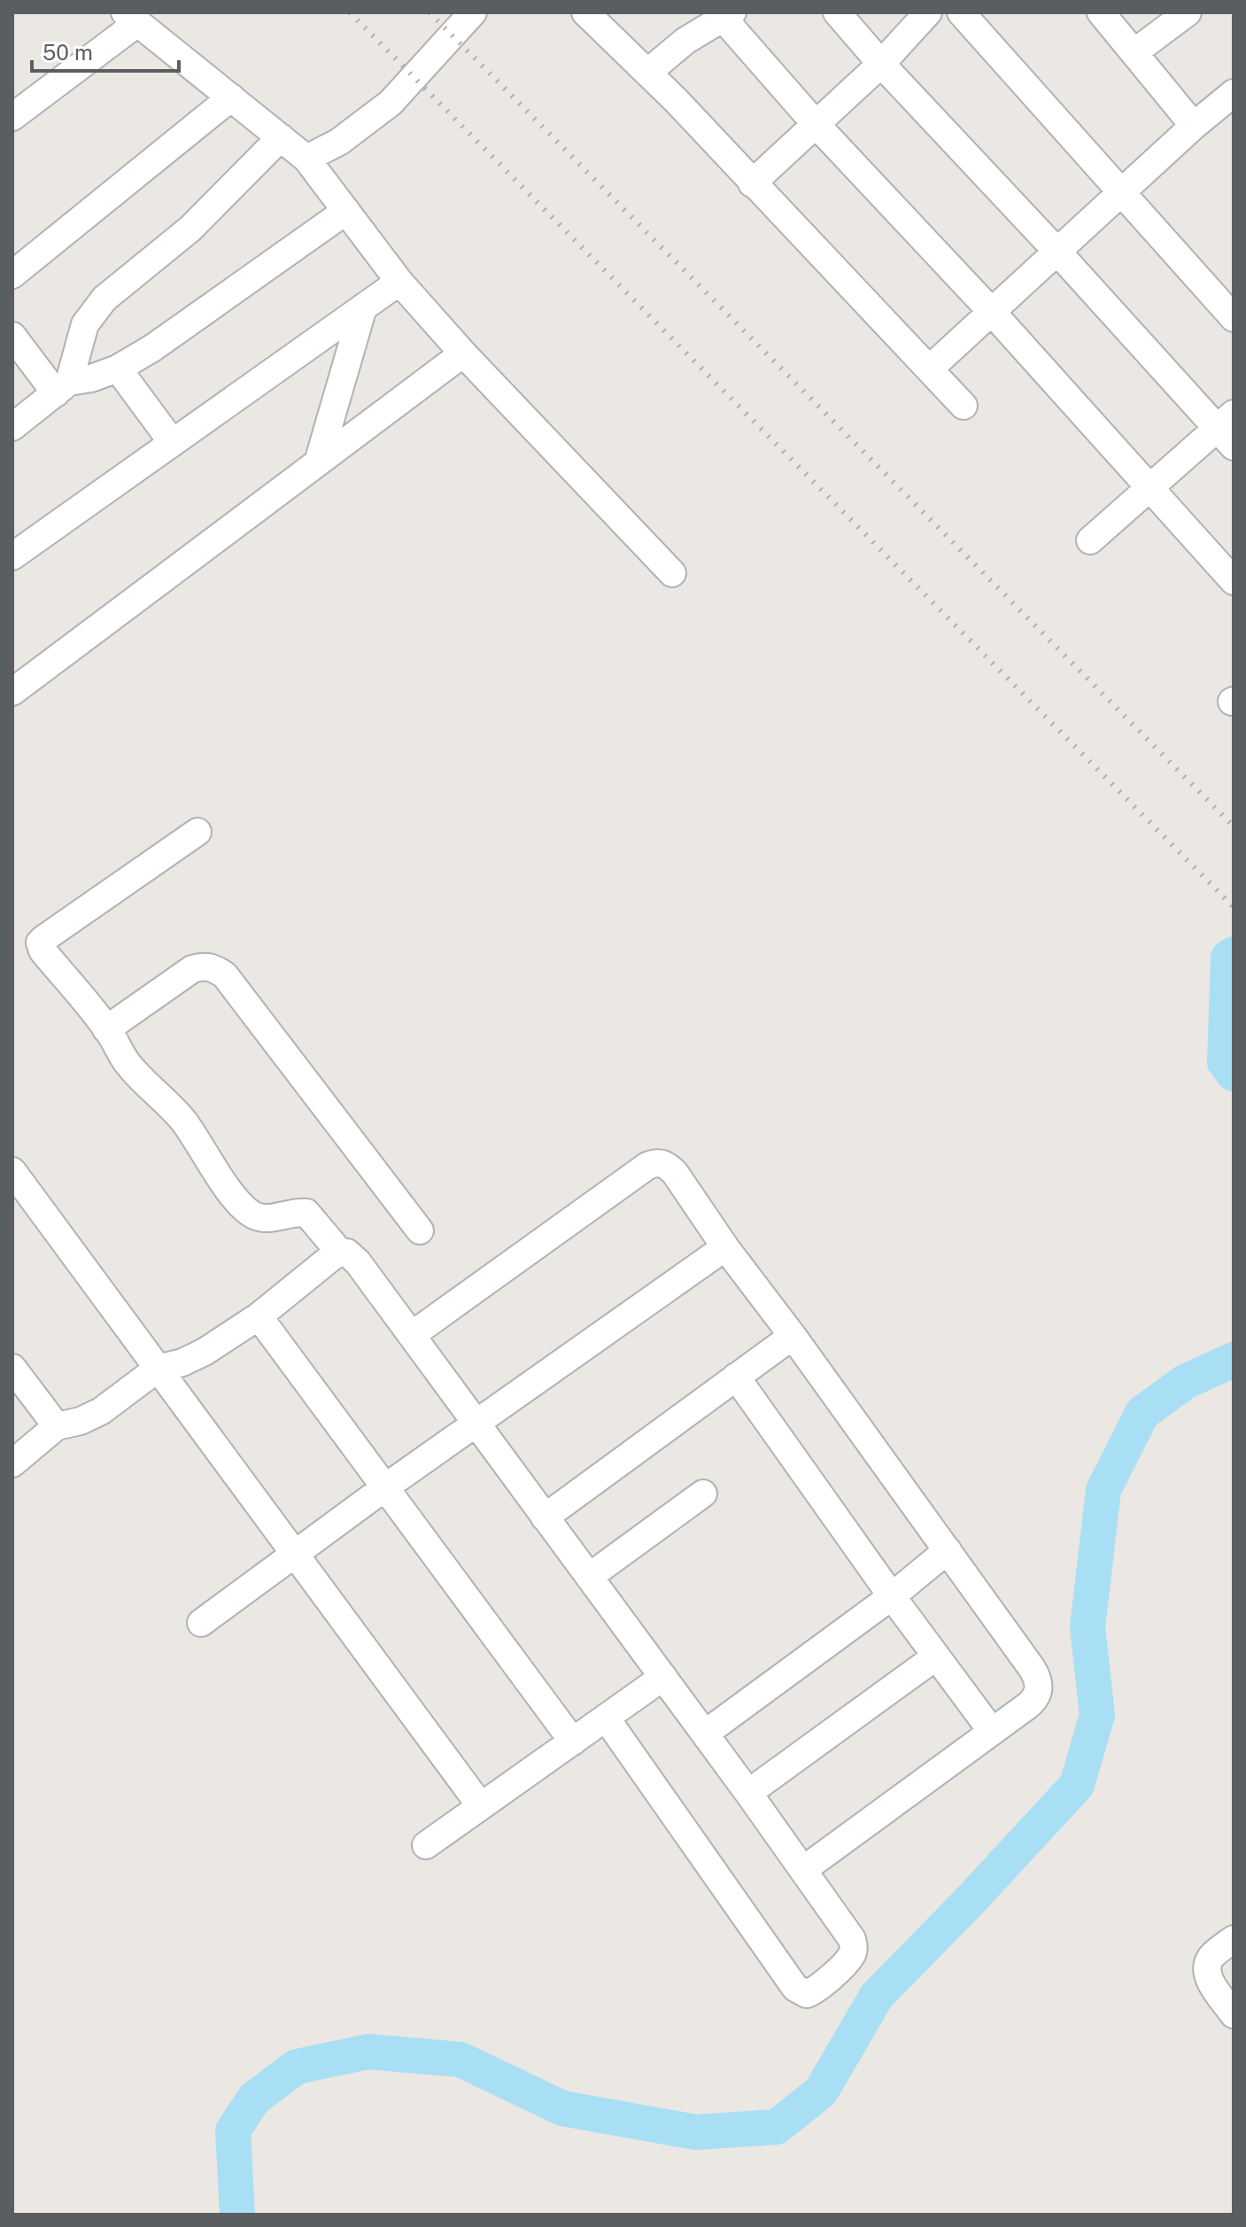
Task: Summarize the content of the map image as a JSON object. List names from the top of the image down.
{
  "scale_bar": "50 m"
}
